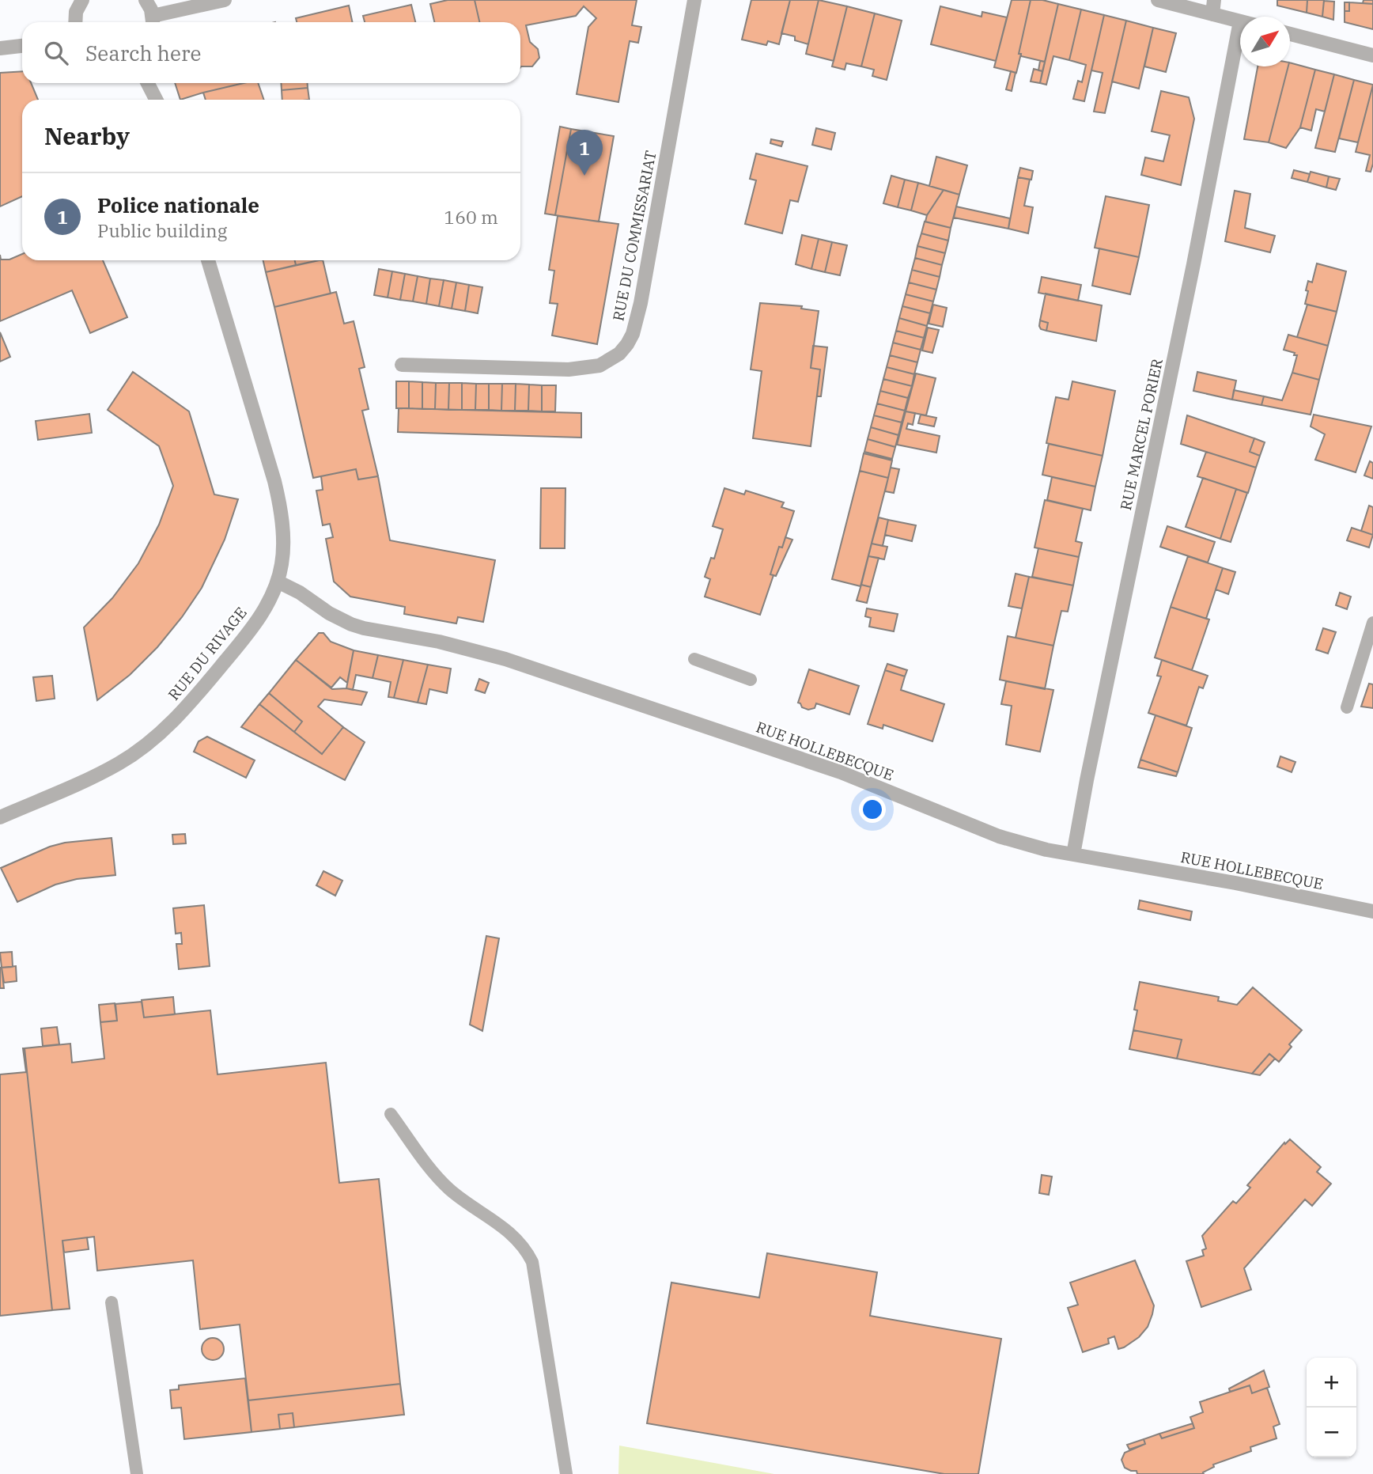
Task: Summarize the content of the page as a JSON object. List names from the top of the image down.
{
  "streets": {
    "street": [
      "RUE DU COMMISSARIAT",
      "RUE MARCEL PORIER",
      "RUE DU RIVAGE",
      "RUE HOLLEBECQUE"
    ]
  },
  "crossings": [
    ["RUE MARCEL PORIER", "RUE HOLLEBECQUE"],
    ["RUE DU RIVAGE", "RUE HOLLEBECQUE"]
  ],
  "north": "top right",
  "page": {
    "search": "Search here",
    "heading": "Nearby",
    "pins": "1",
    "list": [
      {
        "mark": "1",
        "name": "Police nationale",
        "note": "Public building",
        "value": "160 m"
      }
    ],
    "map_buttons": ["+", "−"]
  }
}
